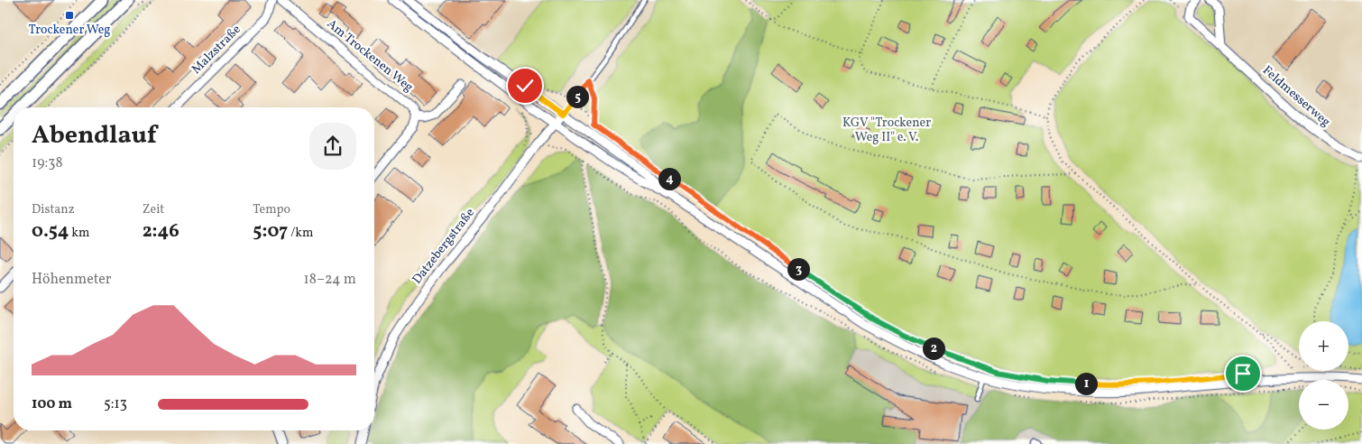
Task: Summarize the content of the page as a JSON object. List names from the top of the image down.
{
  "streets": {
    "street": [
      "Malzstraße",
      "Am Trockenen Weg",
      "Feldmesserweg",
      "Datzebergstraße"
    ]
  },
  "parks": ["KGV \"Trockener Weg II\" e. V."],
  "places": {
    "transit": ["Trockener Weg"]
  },
  "page": {
    "pins": [
      "5",
      "4",
      "3",
      "2",
      "1"
    ],
    "heading": ["Abendlauf", "19:38"],
    "stats": [
      ["Distanz", "0.54 km"],
      ["Zeit", "2:46"],
      ["Tempo", "5:07 /km"]
    ],
    "chart": ["Höhenmeter", "18–24 m"],
    "map_buttons": ["+", "−"],
    "list": [
      {
        "name": "100 m",
        "note": "5:13"
      }
    ]
  }
}
